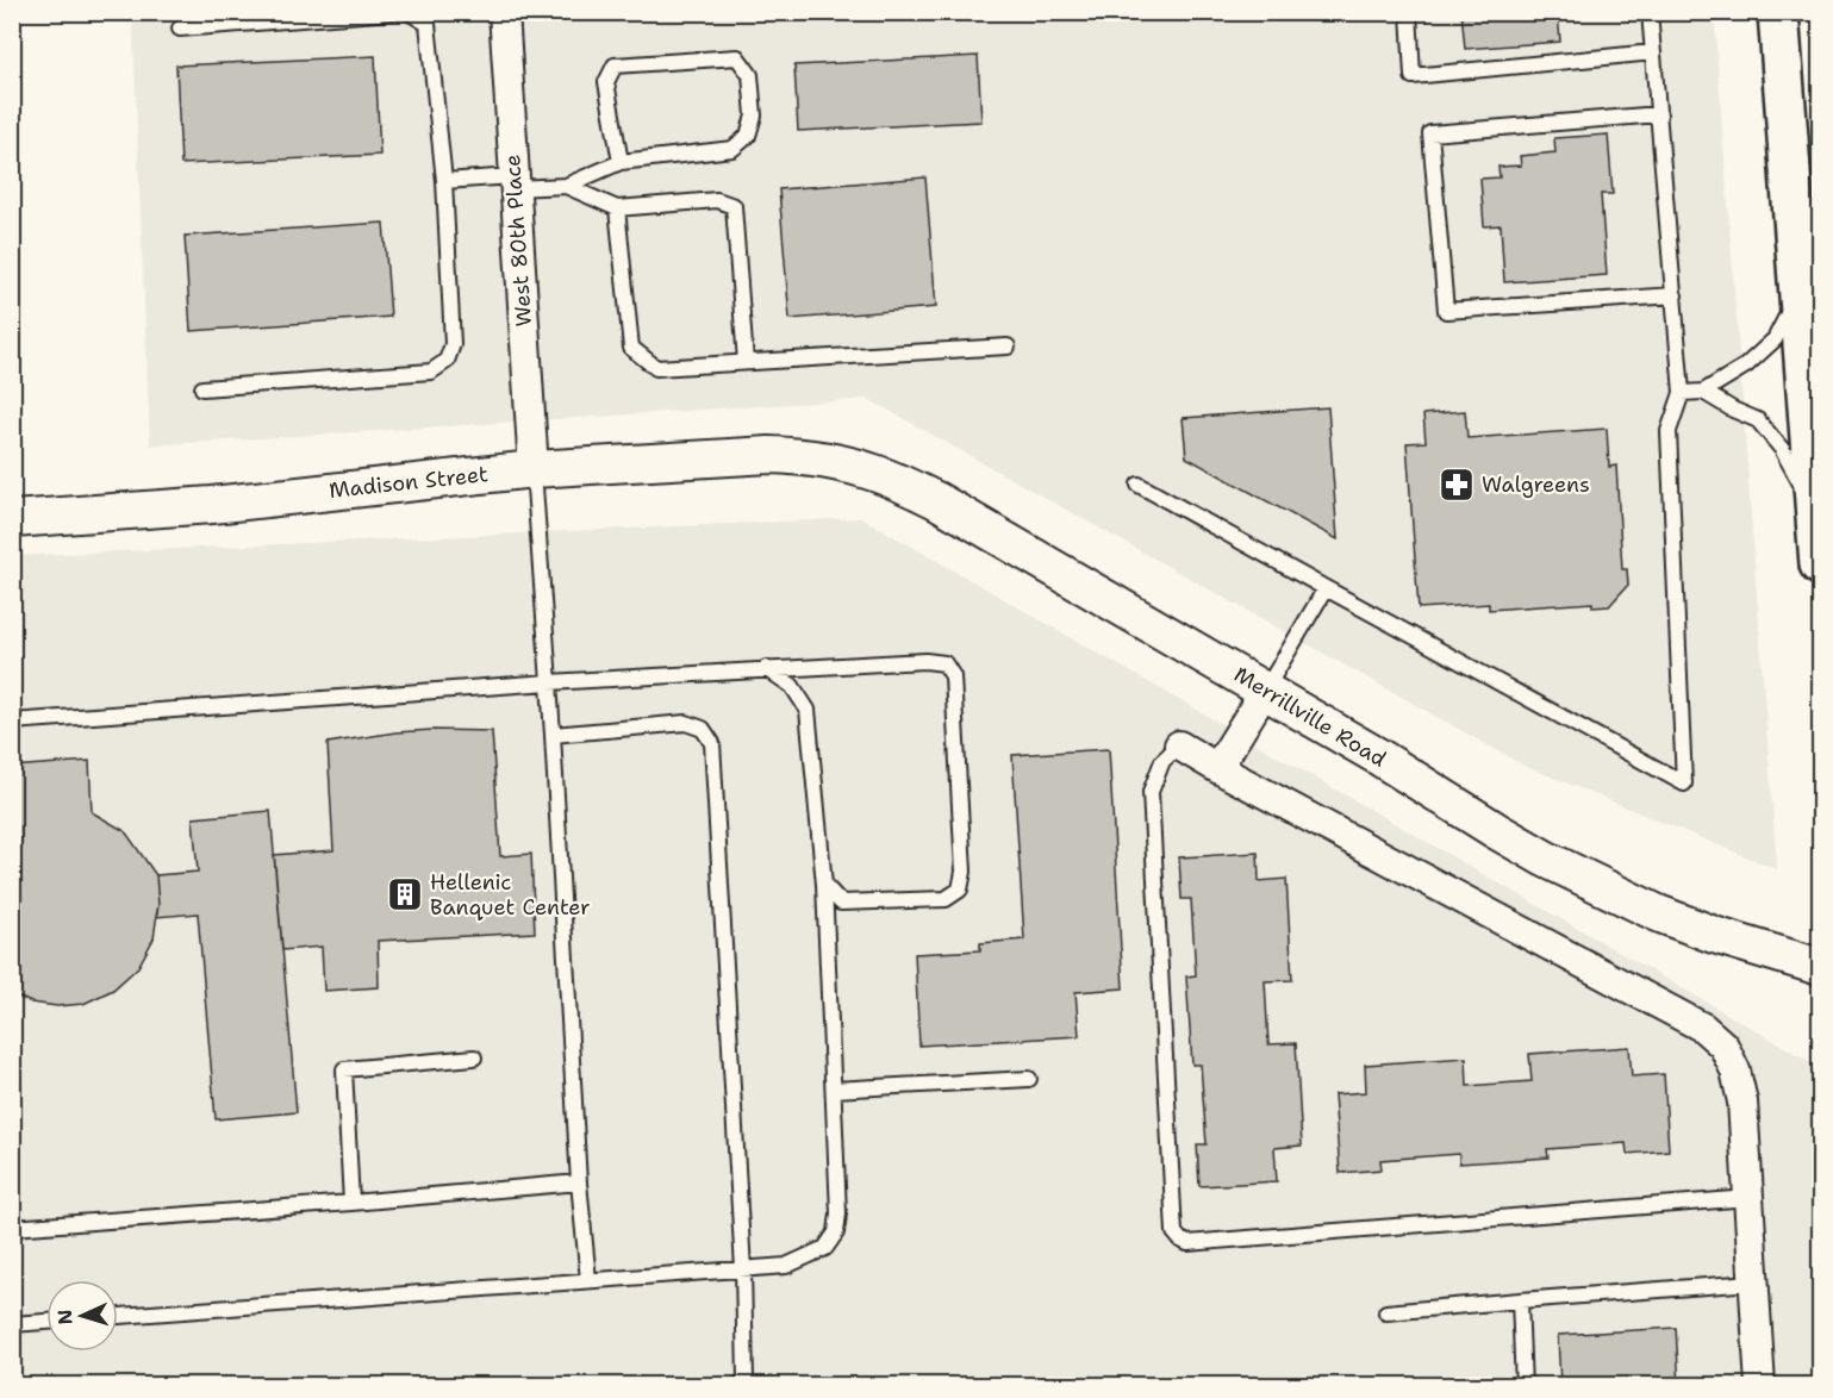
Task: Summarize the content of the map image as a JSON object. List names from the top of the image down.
{
  "streets": {
    "street": ["West 80th Place", "Madison Street", "Merrillville Road"]
  },
  "crossings": [
    ["West 80th Place", "Madison Street"],
    ["Madison Street", "Merrillville Road"]
  ],
  "places": {
    "pharmacy": ["Walgreens"],
    "building": ["Hellenic Banquet Center"]
  },
  "north": "left"
}
